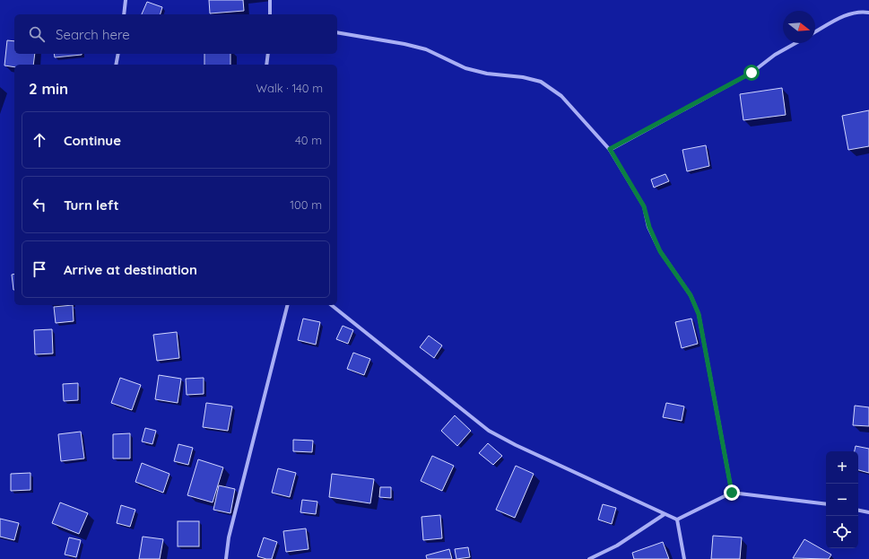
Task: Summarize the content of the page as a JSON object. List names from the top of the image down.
{
  "north": "right",
  "page": {
    "search": "Search here",
    "heading": ["2 min", "Walk · 140 m"],
    "list": [
      ["Continue", "40 m"],
      ["Turn left", "100 m"],
      "Arrive at destination"
    ],
    "map_buttons": ["+", "−"]
  }
}
